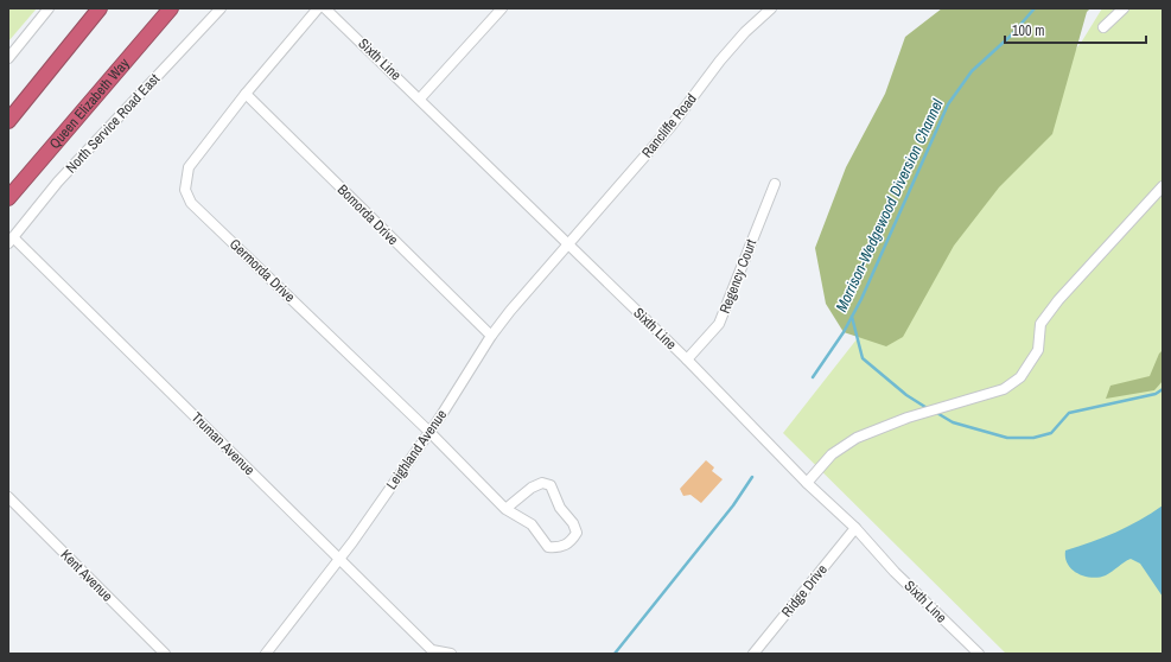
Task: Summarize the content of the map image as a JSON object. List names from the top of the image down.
{
  "streets": {
    "highway": ["Queen Elizabeth Way"],
    "street": [
      "Sixth Line",
      "North Service Road East",
      "Rancliffe Road",
      "Bomorda Drive",
      "Germorda Drive",
      "Regency Court",
      "Truman Avenue",
      "Leighland Avenue",
      "Kent Avenue",
      "Ridge Drive"
    ]
  },
  "crossings": [
    ["Sixth Line", "Rancliffe Road"],
    ["Sixth Line", "Regency Court"],
    ["Sixth Line", "Leighland Avenue"],
    ["Sixth Line", "Ridge Drive"],
    ["North Service Road East", "Truman Avenue"],
    ["Rancliffe Road", "Leighland Avenue"],
    ["Bomorda Drive", "Germorda Drive"],
    ["Bomorda Drive", "Leighland Avenue"],
    ["Germorda Drive", "Leighland Avenue"],
    ["Truman Avenue", "Leighland Avenue"]
  ],
  "water": ["Morrison-Wedgewood Diversion Channel"],
  "scale_bar": "100 m"
}
